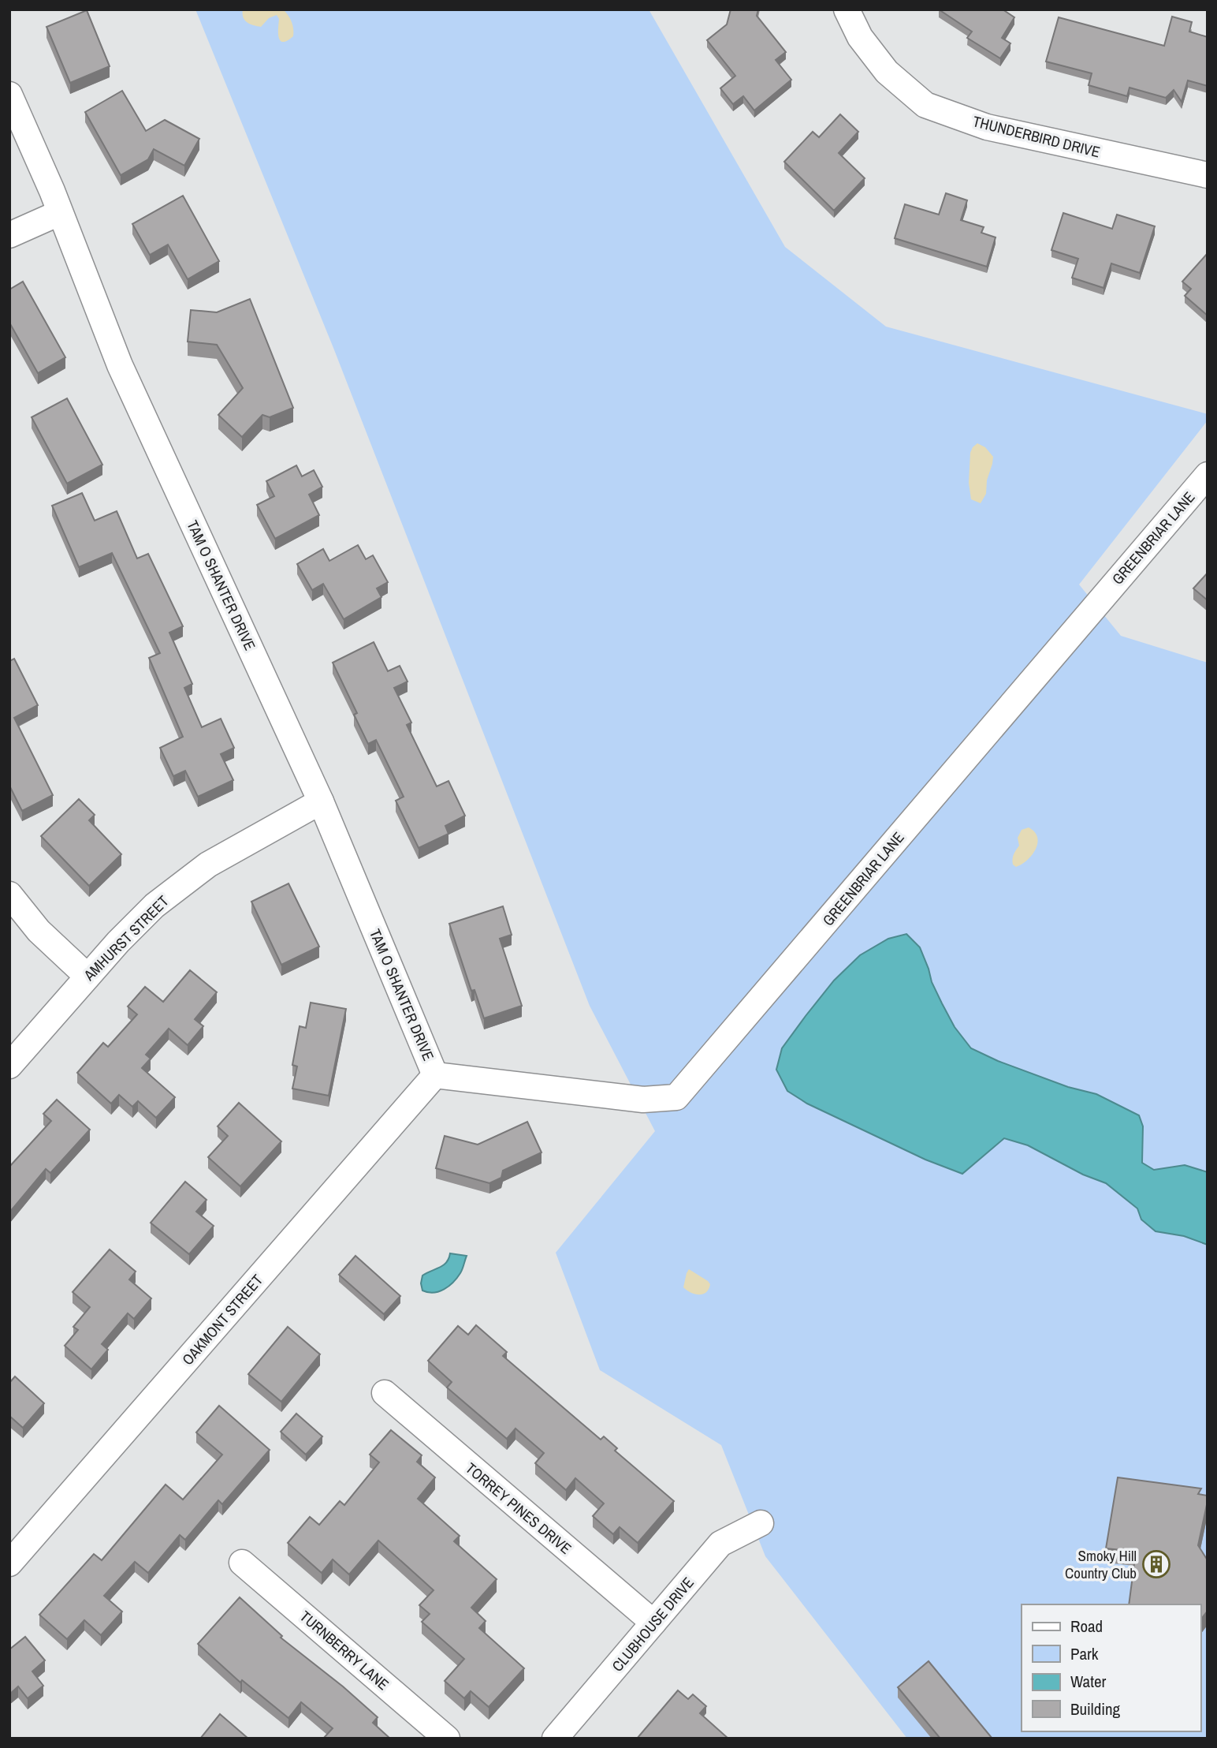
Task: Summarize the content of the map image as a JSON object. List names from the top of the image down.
{
  "streets": {
    "street": [
      "THUNDERBIRD DRIVE",
      "GREENBRIAR LANE",
      "TAM O SHANTER DRIVE",
      "AMHURST STREET",
      "OAKMONT STREET",
      "TORREY PINES DRIVE",
      "CLUBHOUSE DRIVE",
      "TURNBERRY LANE"
    ]
  },
  "crossings": [
    ["GREENBRIAR LANE", "TAM O SHANTER DRIVE"],
    ["GREENBRIAR LANE", "OAKMONT STREET"],
    ["TAM O SHANTER DRIVE", "AMHURST STREET"],
    ["TAM O SHANTER DRIVE", "OAKMONT STREET"],
    ["TORREY PINES DRIVE", "CLUBHOUSE DRIVE"]
  ],
  "places": {
    "building": ["Smoky Hill Country Club"]
  },
  "legend": [
    "Road",
    "Park",
    "Water",
    "Building"
  ]
}
